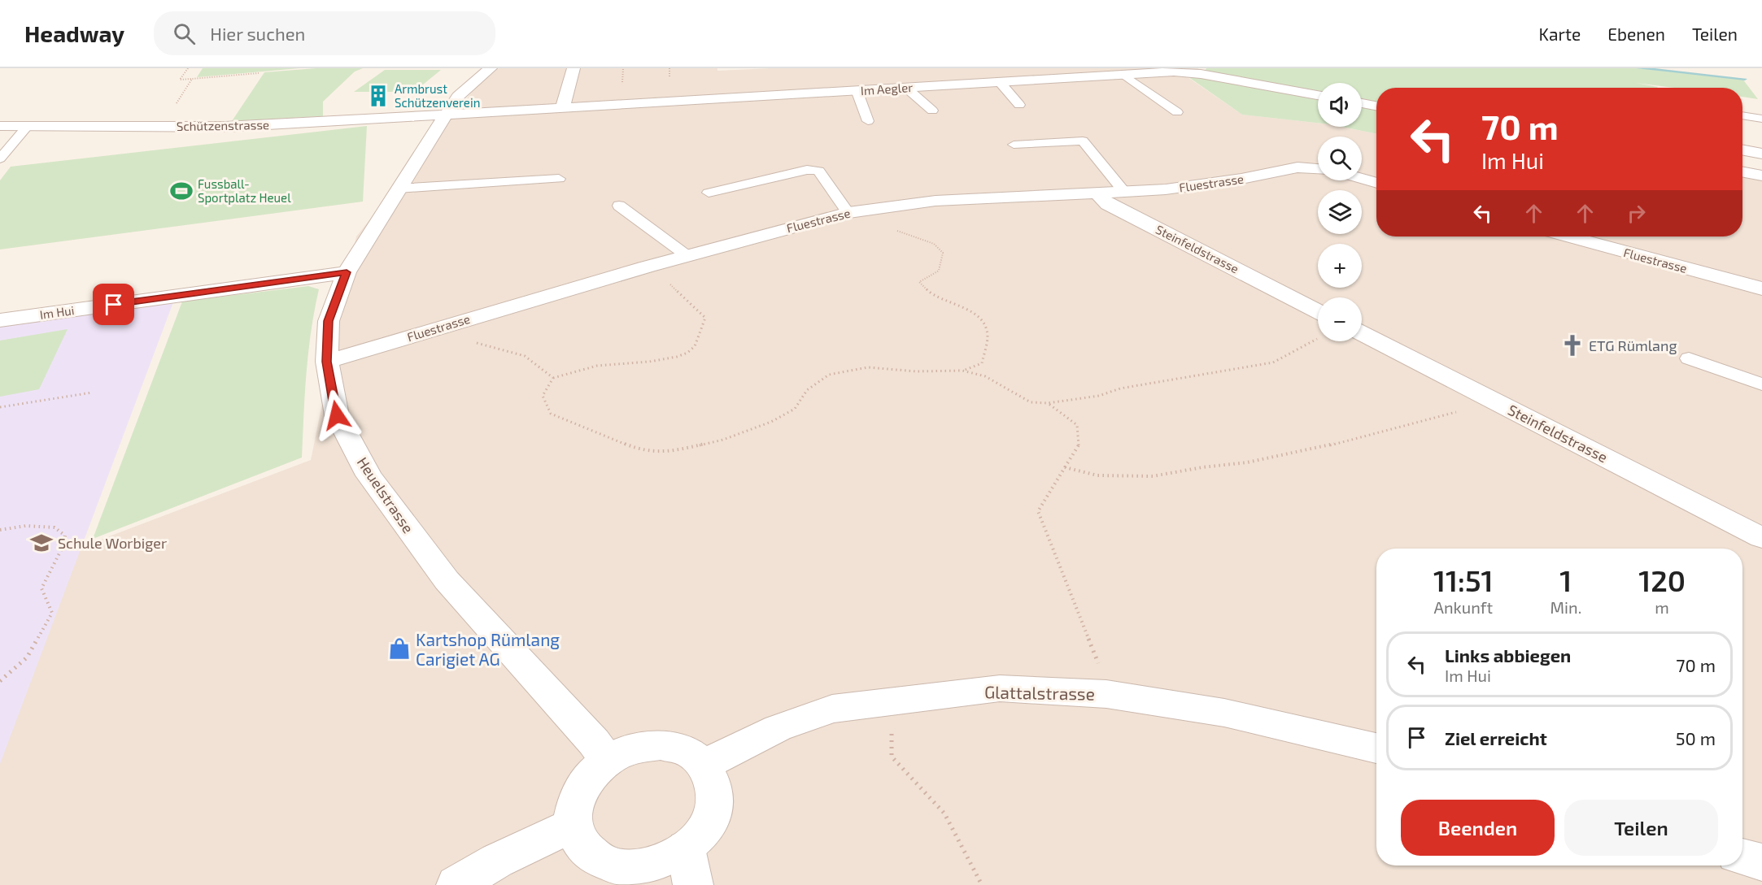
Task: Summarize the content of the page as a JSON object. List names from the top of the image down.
{
  "streets": {
    "street": [
      "Im Aegler",
      "Schützenstrasse",
      "Fluestrasse",
      "Steinfeldstrasse",
      "Im Hui",
      "Heuelstrasse",
      "Glattalstrasse"
    ]
  },
  "crossings": [
    ["Im Aegler", "Schützenstrasse"],
    ["Im Aegler", "Heuelstrasse"],
    ["Schützenstrasse", "Heuelstrasse"],
    ["Fluestrasse", "Steinfeldstrasse"],
    ["Fluestrasse", "Heuelstrasse"],
    ["Im Hui", "Heuelstrasse"],
    ["Heuelstrasse", "Glattalstrasse"]
  ],
  "places": {
    "building": ["Armbrust Schützenverein"],
    "sports": ["Fussball- Sportplatz Heuel"],
    "church": ["ETG Rümlang"],
    "school or university": ["Schule Worbiger"],
    "shop": ["Kartshop Rümlang Carigiet AG"]
  },
  "page": {
    "header": "Headway",
    "search": "Hier suchen",
    "nav": ["Karte", "Ebenen", "Teilen"],
    "map_buttons": ["+", "−"],
    "turn": ["70 m", "Im Hui"],
    "eta": [
      "11:51",
      "Ankunft",
      "1",
      "Min.",
      "120",
      "m"
    ],
    "list": [
      {
        "name": "Links abbiegen",
        "note": "Im Hui",
        "value": "70 m"
      },
      {
        "name": "Ziel erreicht",
        "value": "50 m"
      }
    ],
    "buttons": ["Beenden", "Teilen"]
  }
}
